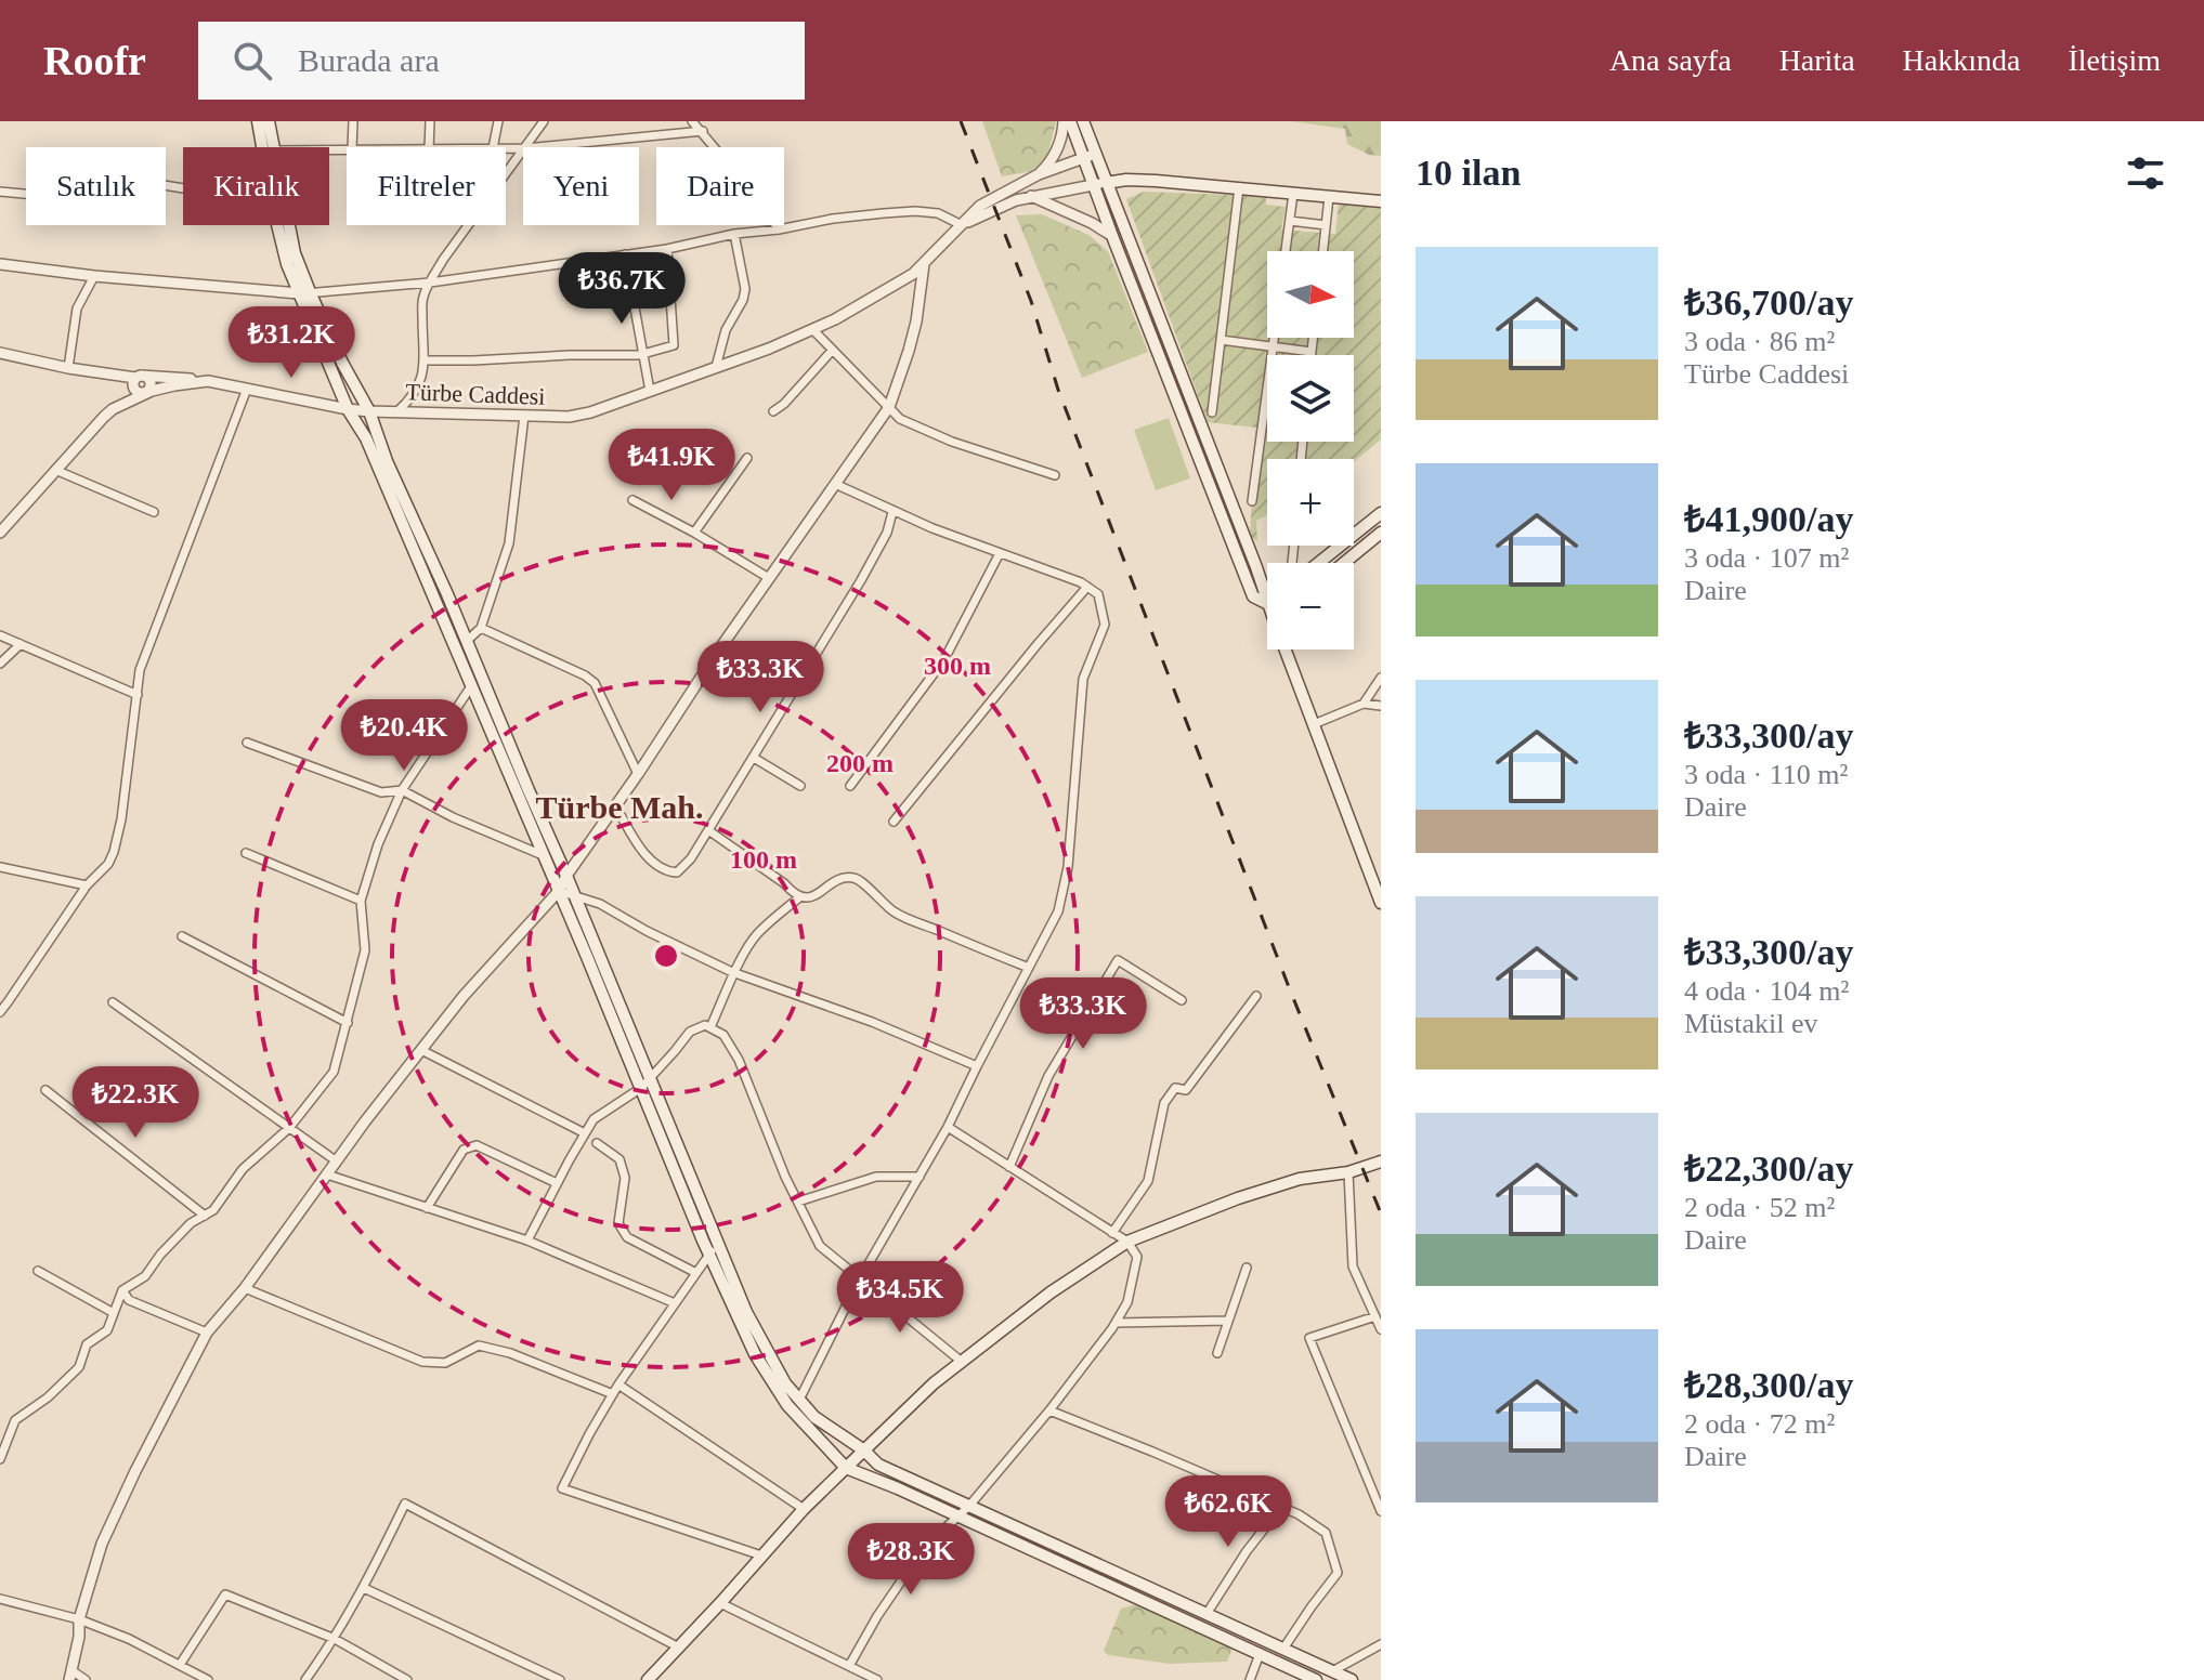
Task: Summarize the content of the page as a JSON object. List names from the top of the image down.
{
  "streets": {
    "street": ["Türbe Caddesi"]
  },
  "districts": ["Türbe Mah."],
  "north": "right",
  "page": {
    "header": "Roofr",
    "search": "Burada ara",
    "nav": [
      "Ana sayfa",
      "Harita",
      "Hakkında",
      "İletişim"
    ],
    "heading": "10 ilan",
    "chip": [
      "Satılık",
      "Kiralık",
      "Filtreler",
      "Yeni",
      "Daire"
    ],
    "list": [
      {
        "name": "₺36,700/ay",
        "note": "3 oda · 86 m² · Türbe Caddesi"
      },
      {
        "name": "₺41,900/ay",
        "note": "3 oda · 107 m² · Daire"
      },
      {
        "name": "₺33,300/ay",
        "note": "3 oda · 110 m² · Daire"
      },
      {
        "name": "₺33,300/ay",
        "note": "4 oda · 104 m² · Müstakil ev"
      },
      {
        "name": "₺22,300/ay",
        "note": "2 oda · 52 m² · Daire"
      },
      {
        "name": "₺28,300/ay",
        "note": "2 oda · 72 m² · Daire"
      }
    ],
    "map_buttons": ["+", "−"],
    "price": [
      "₺36.7K",
      "₺31.2K",
      "₺41.9K",
      "₺33.3K",
      "₺20.4K",
      "₺33.3K",
      "₺22.3K",
      "₺34.5K",
      "₺62.6K",
      "₺28.3K"
    ]
  },
  "rings": ["300 m", "200 m", "100 m"]
}
